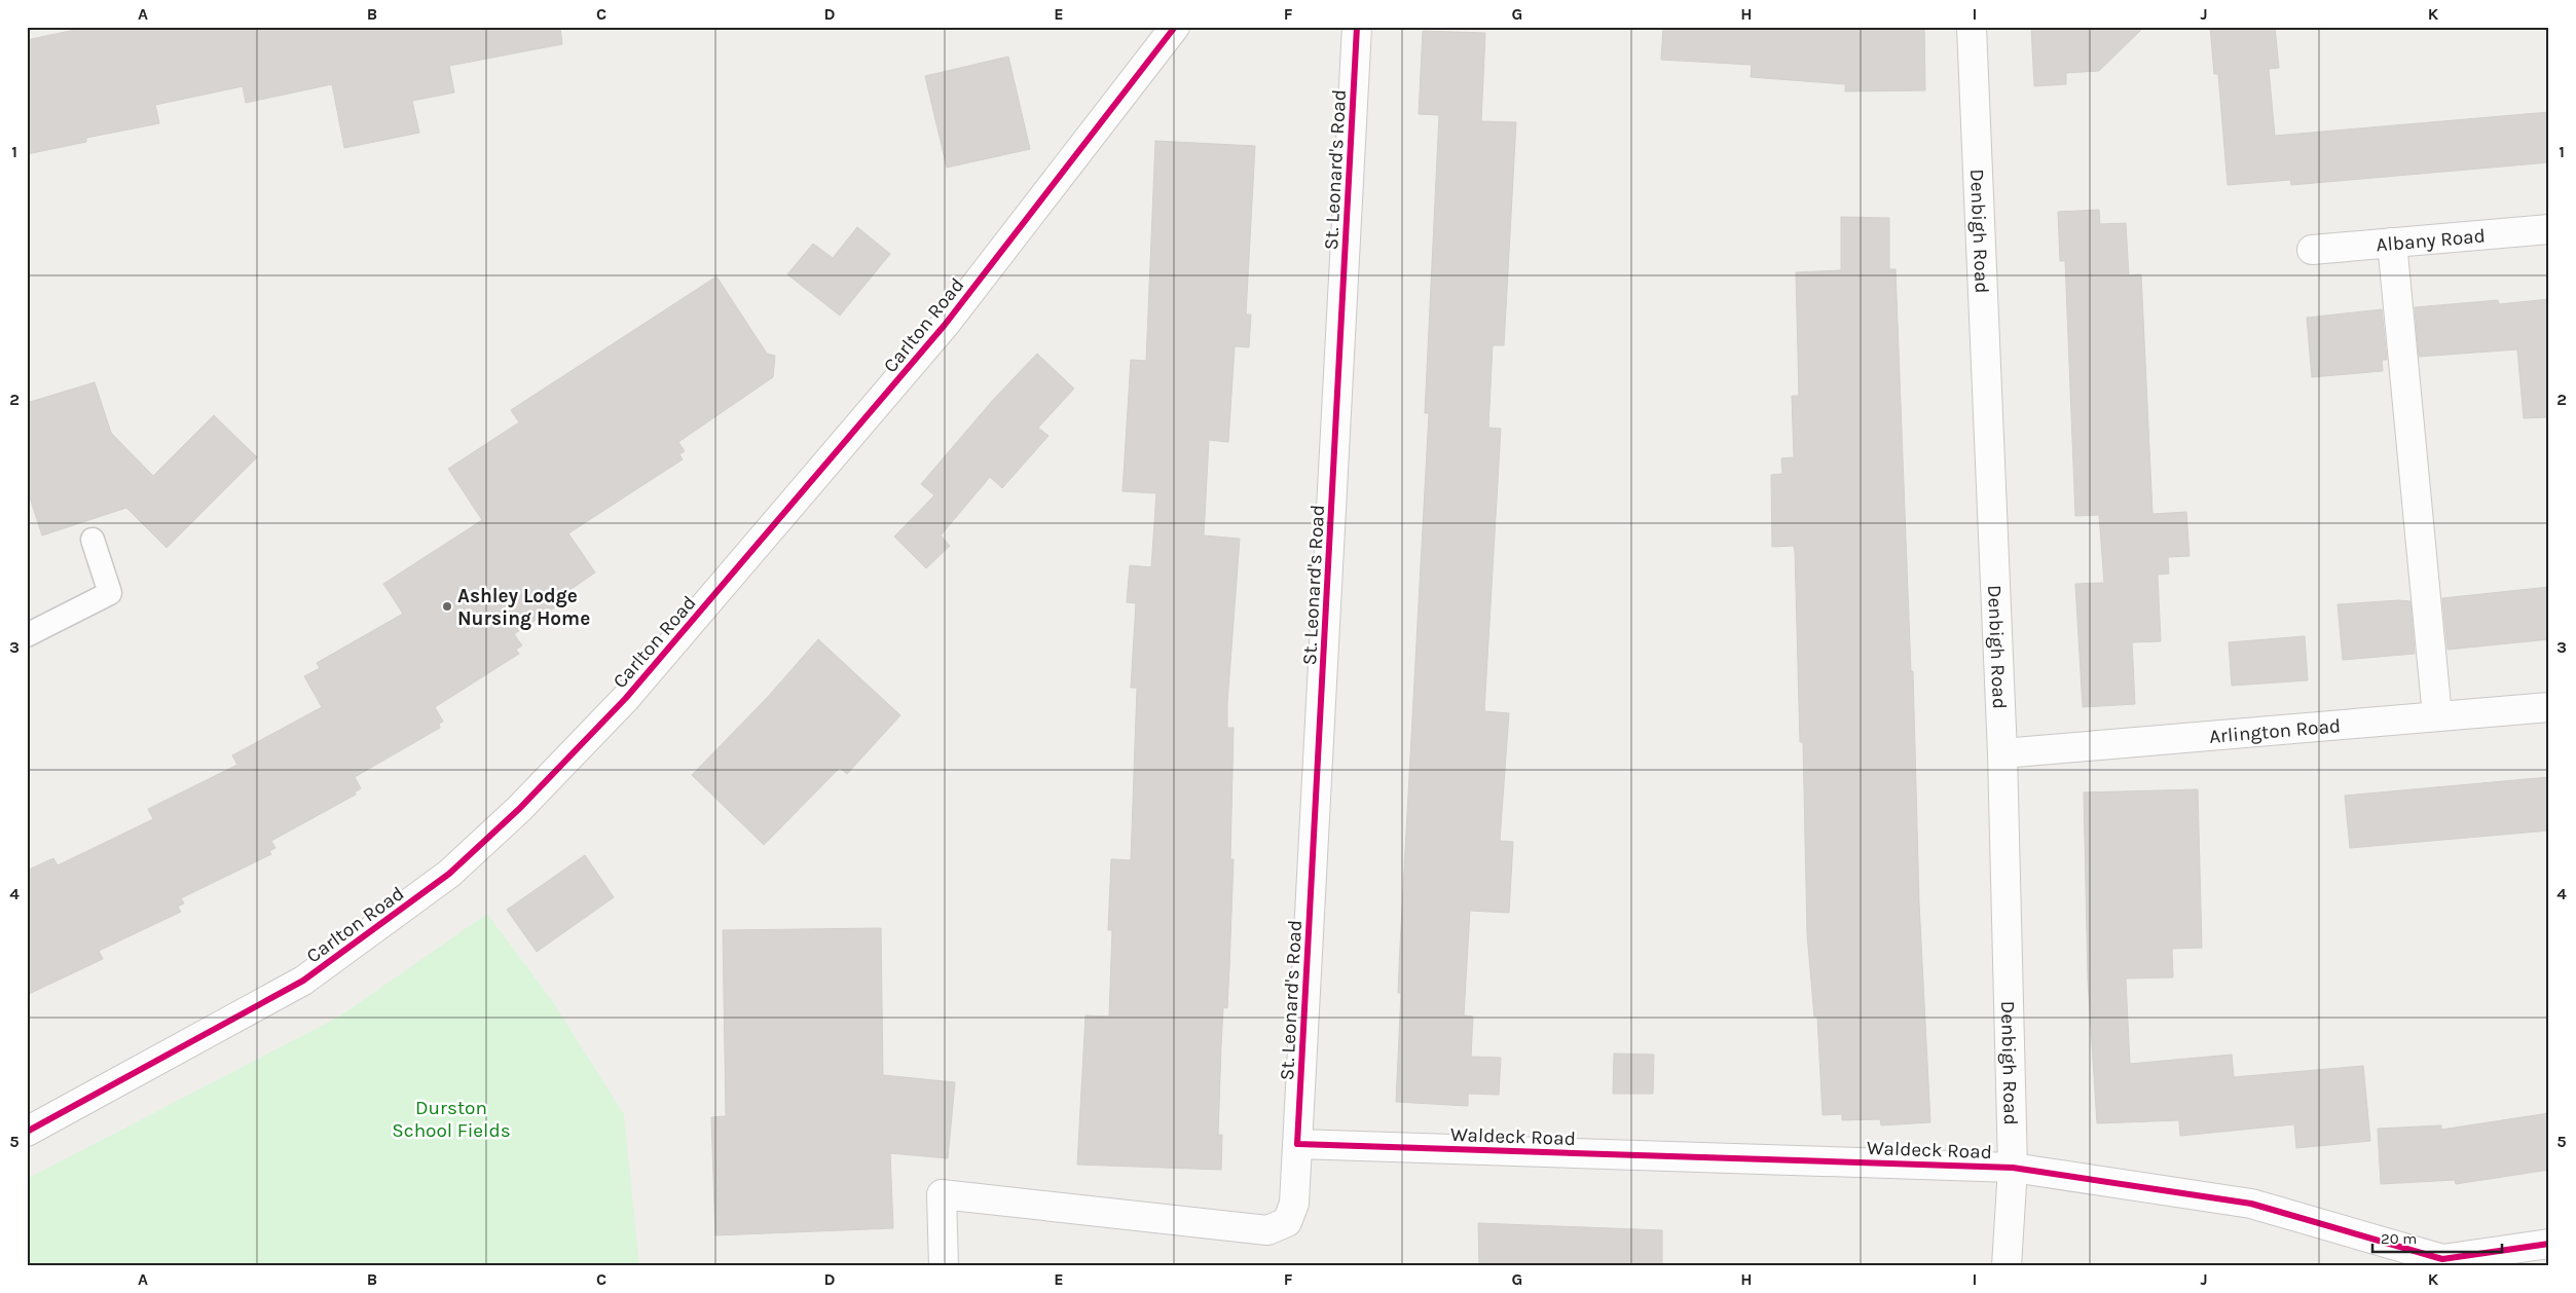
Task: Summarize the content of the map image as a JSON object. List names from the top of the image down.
{
  "streets": {
    "street": [
      "St. Leonard's Road",
      "Denbigh Road",
      "Albany Road",
      "Carlton Road",
      "Arlington Road",
      "Waldeck Road"
    ]
  },
  "crossings": [
    ["St. Leonard's Road", "Waldeck Road"],
    ["Denbigh Road", "Arlington Road"],
    ["Denbigh Road", "Waldeck Road"]
  ],
  "parks": ["Durston School Fields"],
  "places": ["Ashley Lodge Nursing Home"],
  "scale_bar": "20 m",
  "grid": {
    "columns": [
      "A",
      "B",
      "C",
      "D",
      "E",
      "F",
      "G",
      "H",
      "I",
      "J",
      "K"
    ],
    "rows": [
      "1",
      "2",
      "3",
      "4",
      "5"
    ]
  }
}
